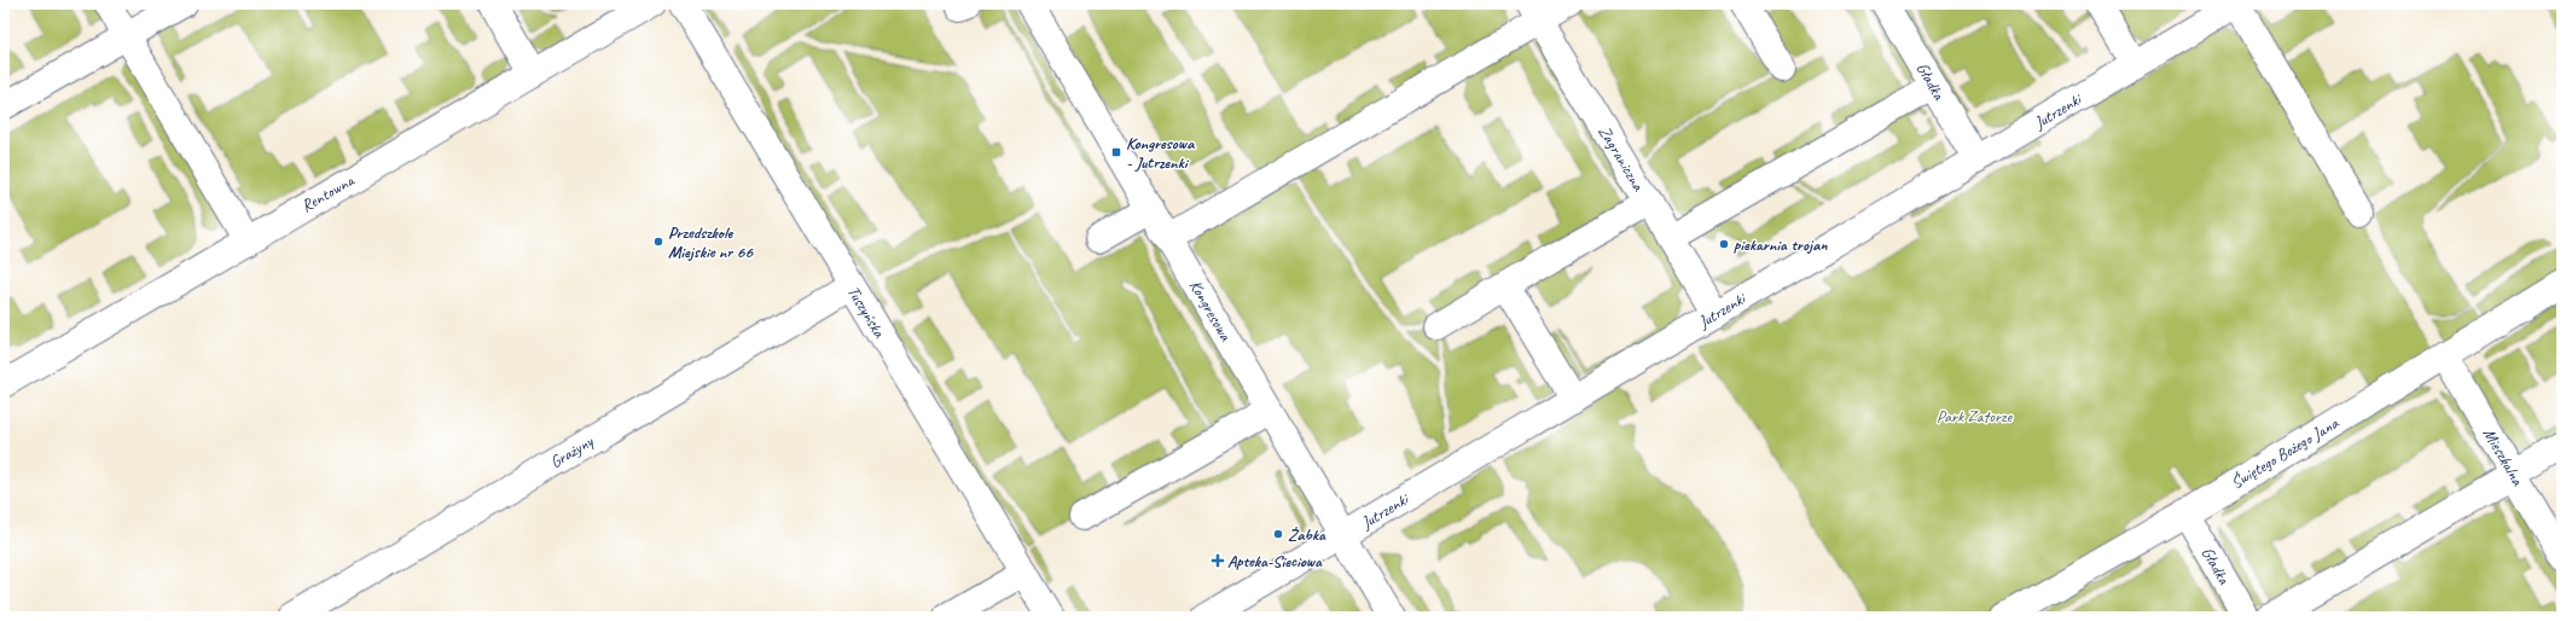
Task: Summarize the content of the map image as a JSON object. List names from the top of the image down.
{
  "streets": {
    "street": [
      "Gładka",
      "Jutrzenki",
      "Zagraniczna",
      "Rentowna",
      "Kongresowa",
      "Tuszyńska",
      "Grażyny",
      "Świętego Bożego Jana",
      "Mieszkalna"
    ]
  },
  "crossings": [
    ["Gładka", "Jutrzenki"],
    ["Gładka", "Świętego Bożego Jana"],
    ["Jutrzenki", "Zagraniczna"],
    ["Jutrzenki", "Kongresowa"],
    ["Tuszyńska", "Grażyny"],
    ["Świętego Bożego Jana", "Mieszkalna"]
  ],
  "parks": ["Park Zatorze"],
  "places": {
    "transit": ["Kongresowa - Jutrzenki"],
    "other": ["Przedszkole Miejskie nr 66", "piekarnia trojan", "Żabka"],
    "health": ["Apteka-Sieciowa"]
  }
}
